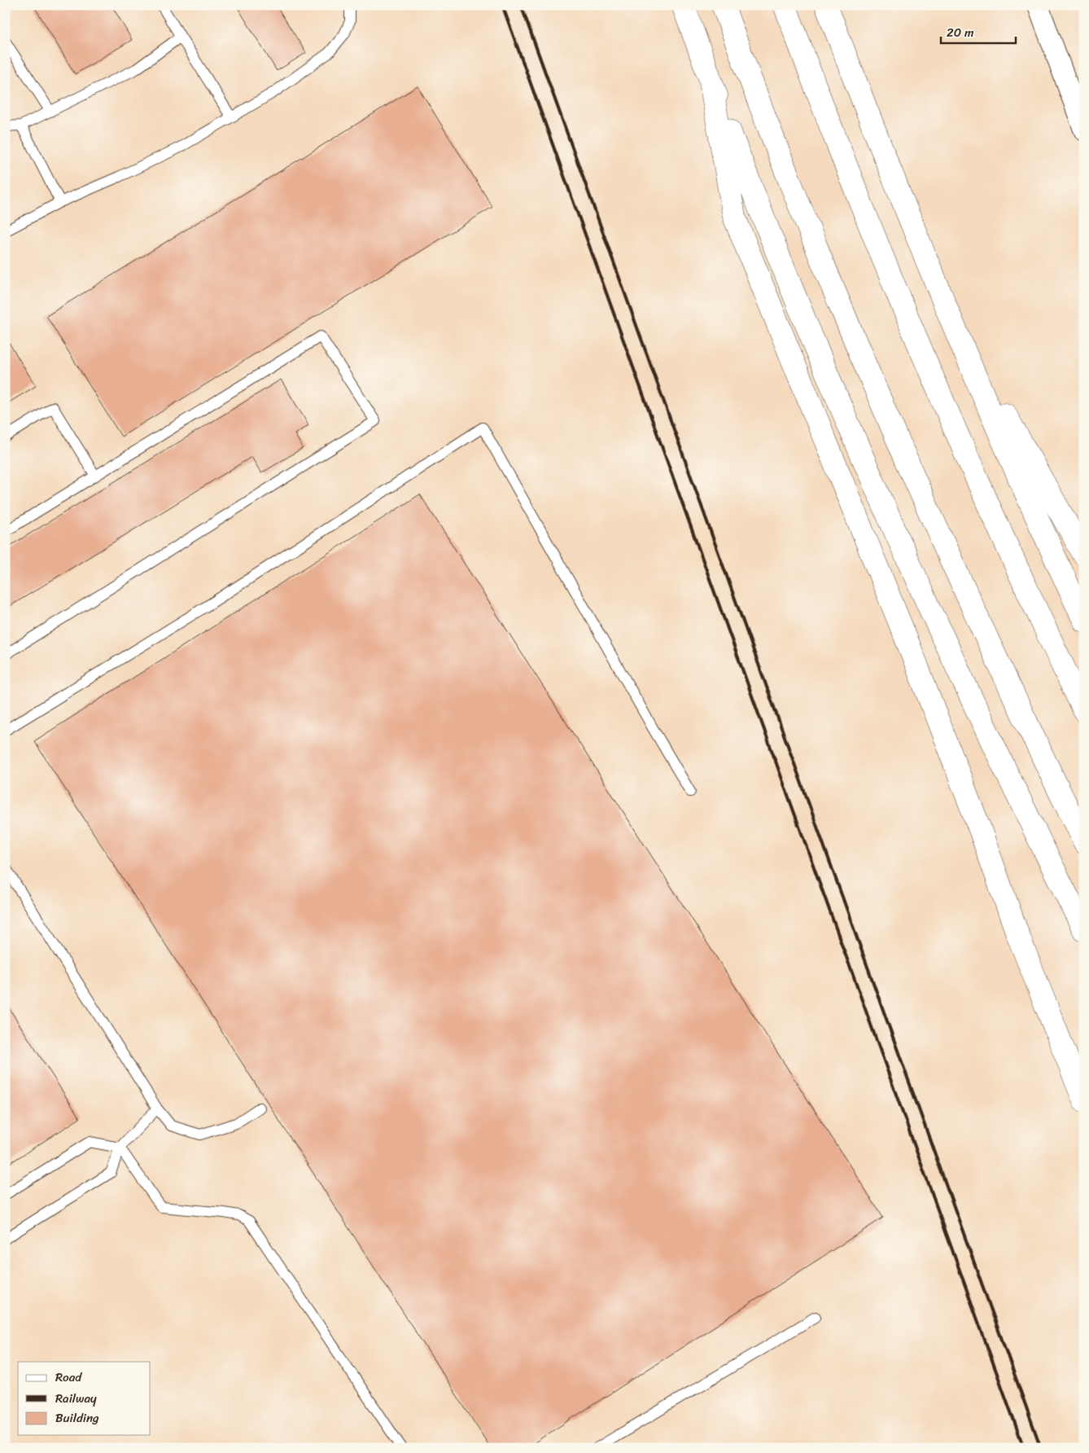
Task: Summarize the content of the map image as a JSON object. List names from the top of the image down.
{
  "legend": ["Road", "Railway", "Building"],
  "scale_bar": "20 m"
}
